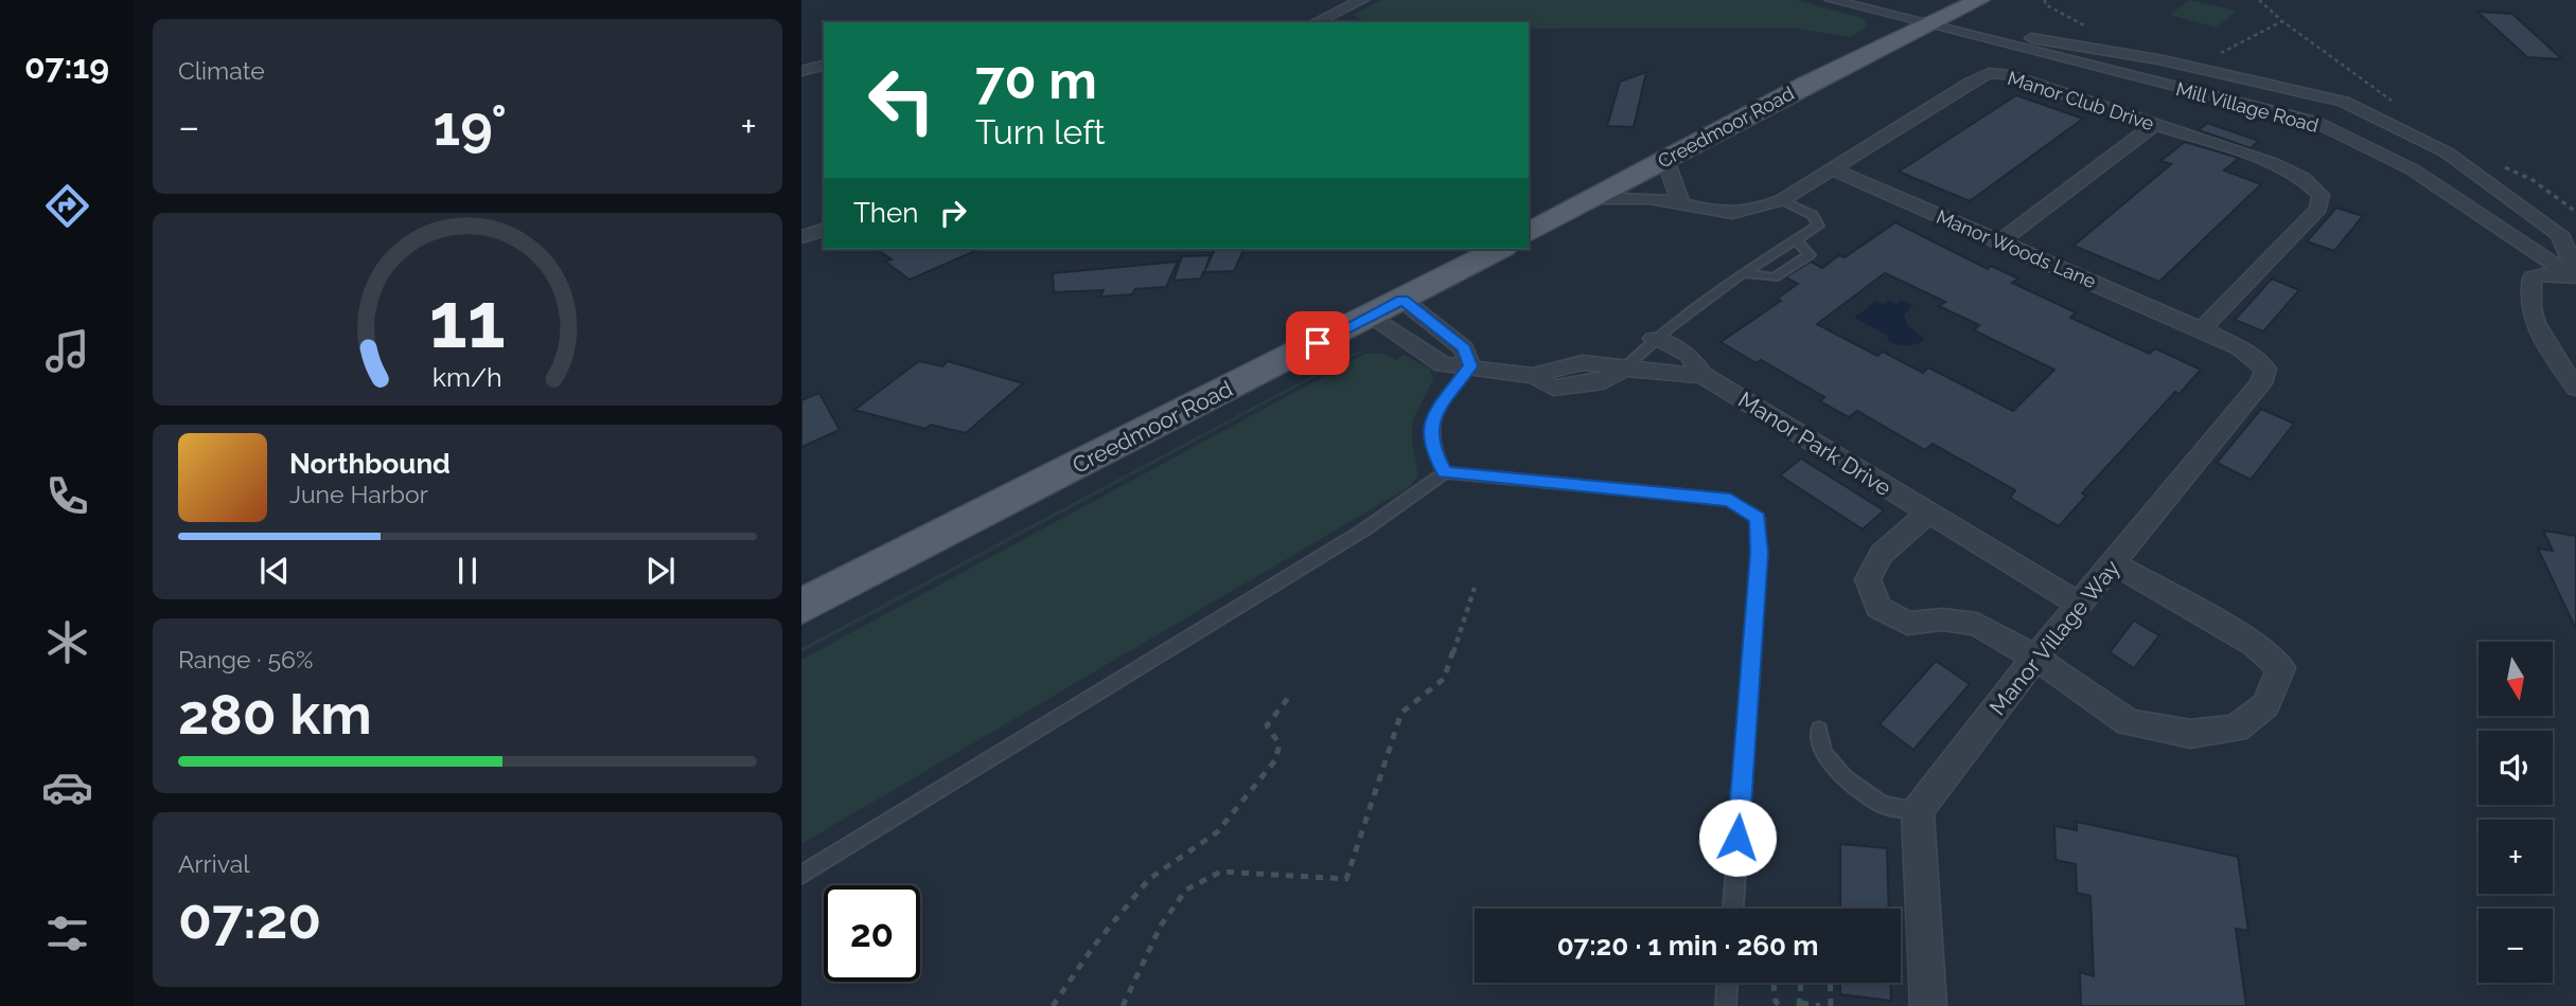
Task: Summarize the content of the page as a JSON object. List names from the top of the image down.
{
  "streets": {
    "main road": ["Creedmoor Road"],
    "street": [
      "Manor Club Drive",
      "Mill Village Road",
      "Manor Woods Lane",
      "Manor Park Drive",
      "Manor Village Way"
    ]
  },
  "crossings": [
    ["Manor Club Drive", "Creedmoor Road"],
    ["Manor Club Drive", "Manor Woods Lane"],
    ["Manor Club Drive", "Manor Village Way"],
    ["Mill Village Road", "Creedmoor Road"],
    ["Manor Woods Lane", "Manor Village Way"],
    ["Manor Park Drive", "Manor Village Way"]
  ],
  "north": "bottom",
  "page": {
    "tabs": "07:19",
    "tile": [
      "Climate",
      ["Range · 56%", "280 km"],
      ["Arrival", "07:20"]
    ],
    "turn": ["70 m", "Turn left"],
    "heat": ["−", "19°", "+"],
    "then": "Then",
    "song": ["Northbound", "June Harbor"],
    "map_buttons": ["+", "−"],
    "limit": "20",
    "trip": "07:20 · 1 min · 260 m",
    "gauge": ["11", "km/h"]
  }
}
